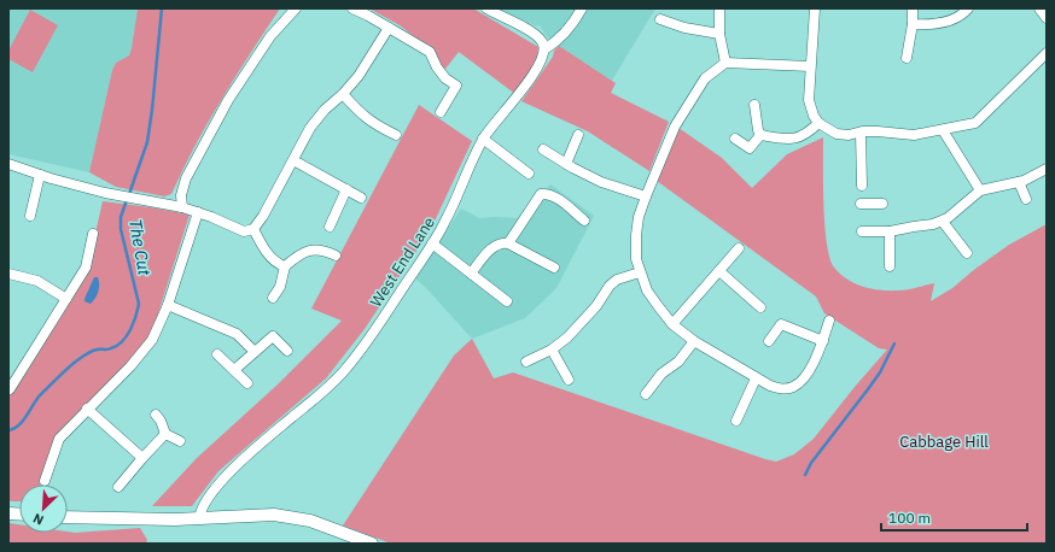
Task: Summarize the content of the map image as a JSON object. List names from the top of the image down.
{
  "streets": {
    "street": ["West End Lane"]
  },
  "water": ["The Cut"],
  "parks": ["Cabbage Hill"],
  "scale_bar": "100 m",
  "north": "bottom left"
}
